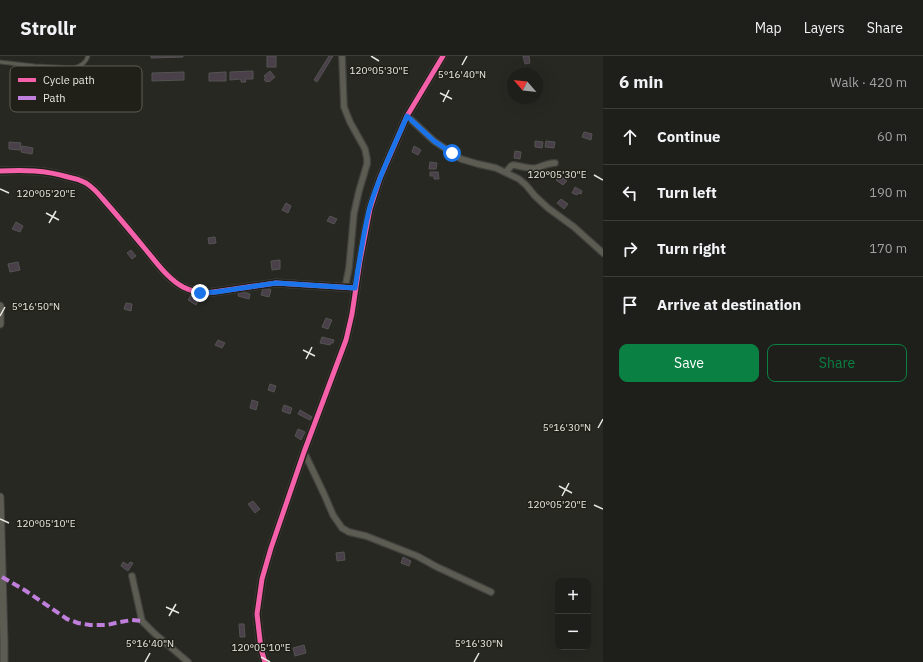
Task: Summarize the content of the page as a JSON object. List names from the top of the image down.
{
  "legend": ["Cycle path", "Path"],
  "north": "top left",
  "page": {
    "header": "Strollr",
    "nav": ["Map", "Layers", "Share"],
    "heading": ["6 min", "Walk · 420 m"],
    "list": [
      ["Continue", "60 m"],
      ["Turn left", "190 m"],
      ["Turn right", "170 m"],
      "Arrive at destination"
    ],
    "buttons": ["Save", "Share"],
    "map_buttons": ["+", "−"]
  },
  "coordinates": [
    "120°05'30\"E",
    "5°16'40\"N",
    "120°05'20\"E",
    "5°16'50\"N",
    "5°16'30\"N",
    "120°05'10\"E"
  ]
}
